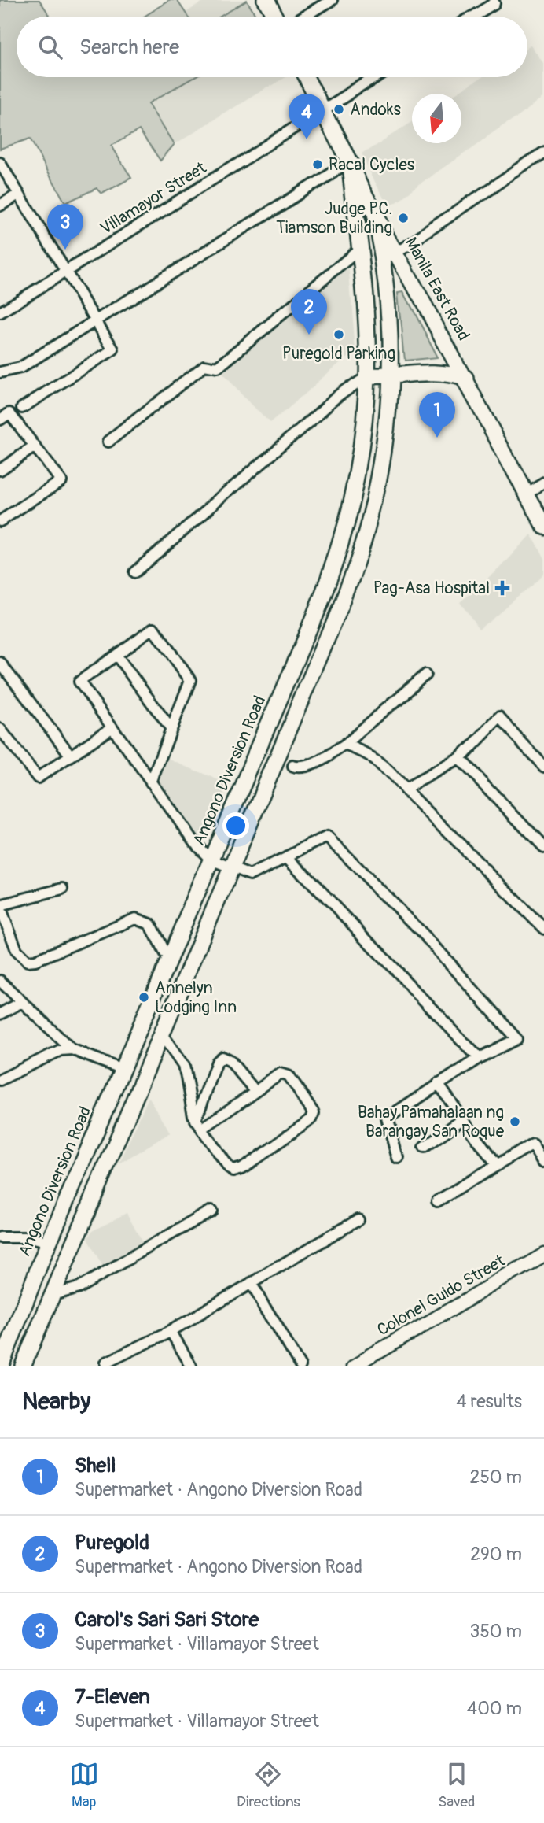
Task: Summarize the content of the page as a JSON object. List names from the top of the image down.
{
  "streets": {
    "main road": ["Manila East Road", "Angono Diversion Road"],
    "street": ["Villamayor Street", "Colonel Guido Street"]
  },
  "crossings": [
    ["Villamayor Street", "Manila East Road"],
    ["Manila East Road", "Angono Diversion Road"]
  ],
  "places": {
    "other": [
      "Andoks",
      "Racal Cycles",
      "Judge P.C. Tiamson Building",
      "Puregold Parking",
      "Annelyn Lodging Inn",
      "Bahay Pamahalaan ng Barangay San Roque"
    ],
    "health": ["Pag-Asa Hospital"]
  },
  "north": "bottom",
  "page": {
    "search": "Search here",
    "pins": [
      "4",
      "3",
      "2",
      "1"
    ],
    "heading": ["Nearby", "4 results"],
    "list": [
      {
        "mark": "1",
        "name": "Shell",
        "note": "Supermarket · Angono Diversion Road",
        "value": "250 m"
      },
      {
        "mark": "2",
        "name": "Puregold",
        "note": "Supermarket · Angono Diversion Road",
        "value": "290 m"
      },
      {
        "mark": "3",
        "name": "Carol's Sari Sari Store",
        "note": "Supermarket · Villamayor Street",
        "value": "350 m"
      },
      {
        "mark": "4",
        "name": "7-Eleven",
        "note": "Supermarket · Villamayor Street",
        "value": "400 m"
      }
    ],
    "nav": ["Map", "Directions", "Saved"]
  }
}
